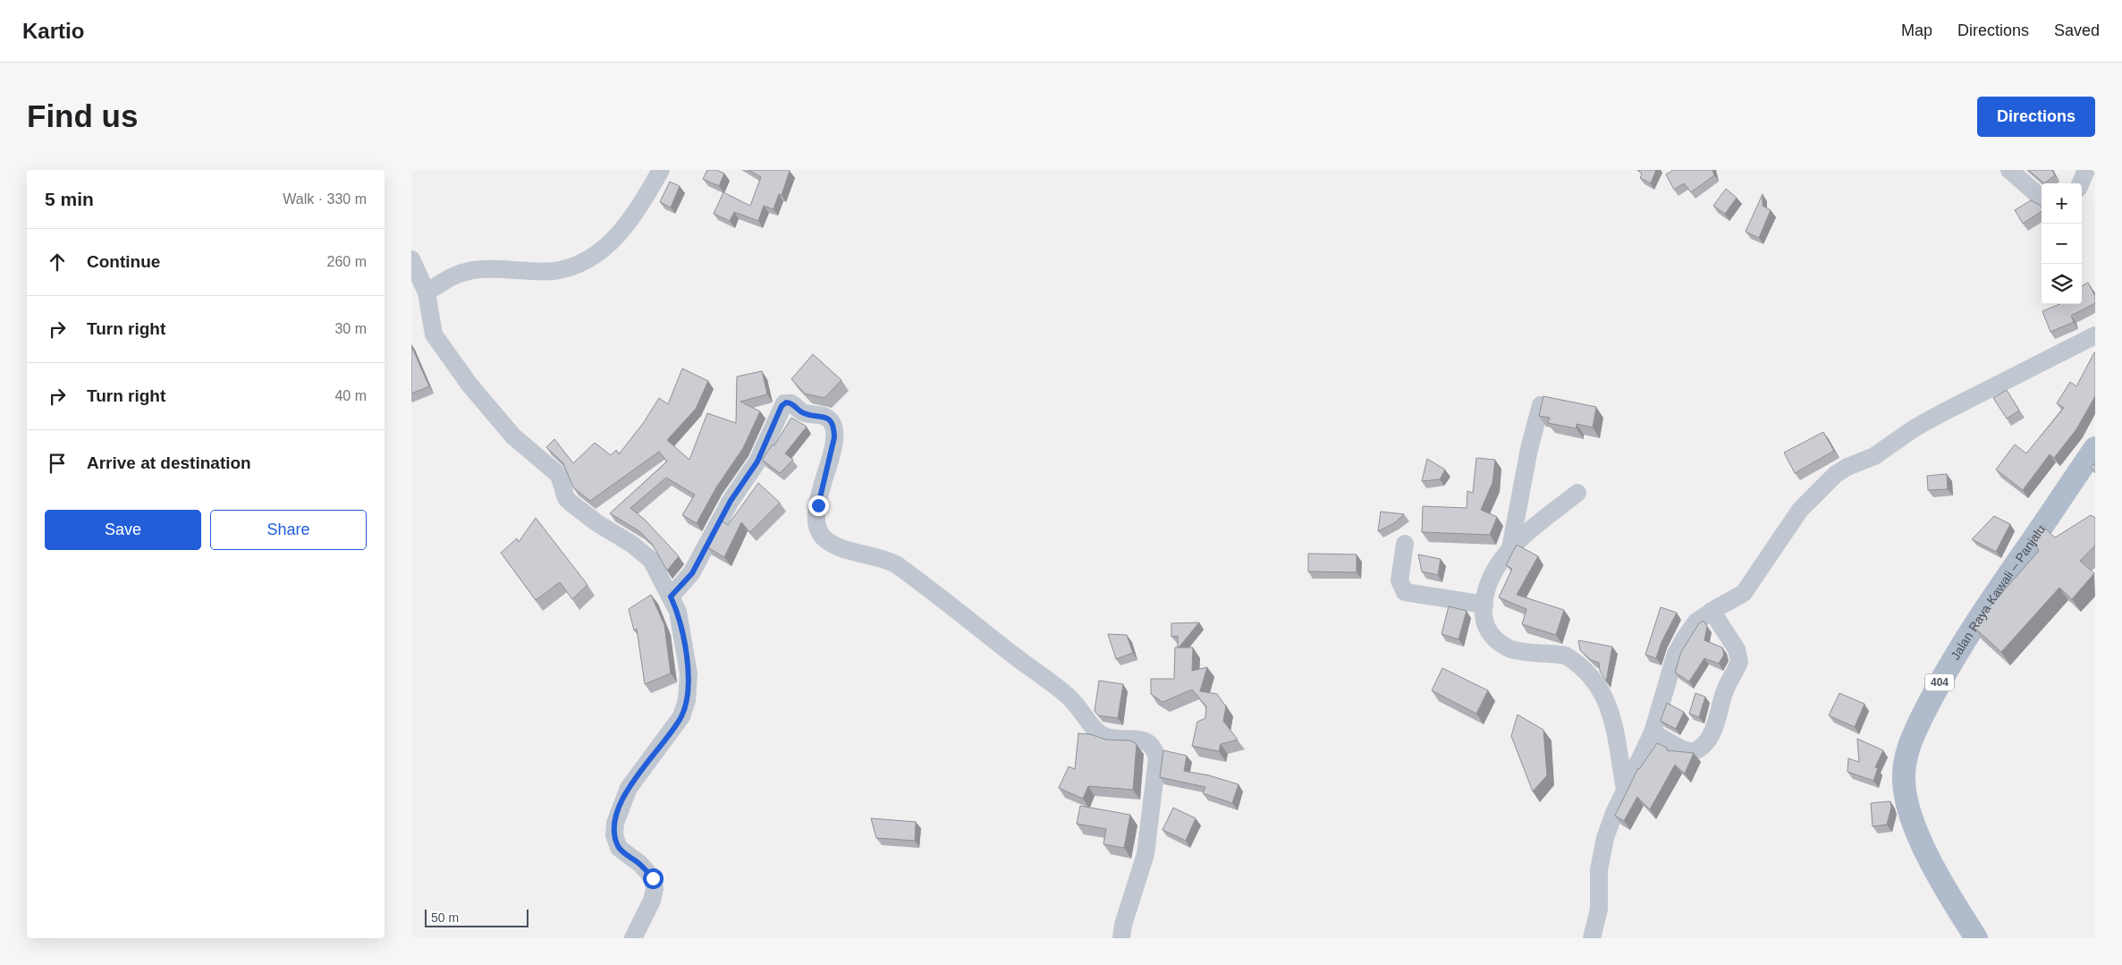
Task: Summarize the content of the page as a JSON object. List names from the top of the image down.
{
  "streets": {
    "main road": ["Jalan Raya Kawali – Panjalu", "404"]
  },
  "scale_bar": "50 m",
  "page": {
    "header": "Kartio",
    "nav": ["Map", "Directions", "Saved"],
    "buttons": [
      "Directions",
      ["Save", "Share"]
    ],
    "title": "Find us",
    "heading": ["5 min", "Walk · 330 m"],
    "map_buttons": ["+", "−"],
    "list": [
      ["Continue", "260 m"],
      ["Turn right", "30 m"],
      ["Turn right", "40 m"],
      "Arrive at destination"
    ],
    "scale": "50 m"
  }
}
